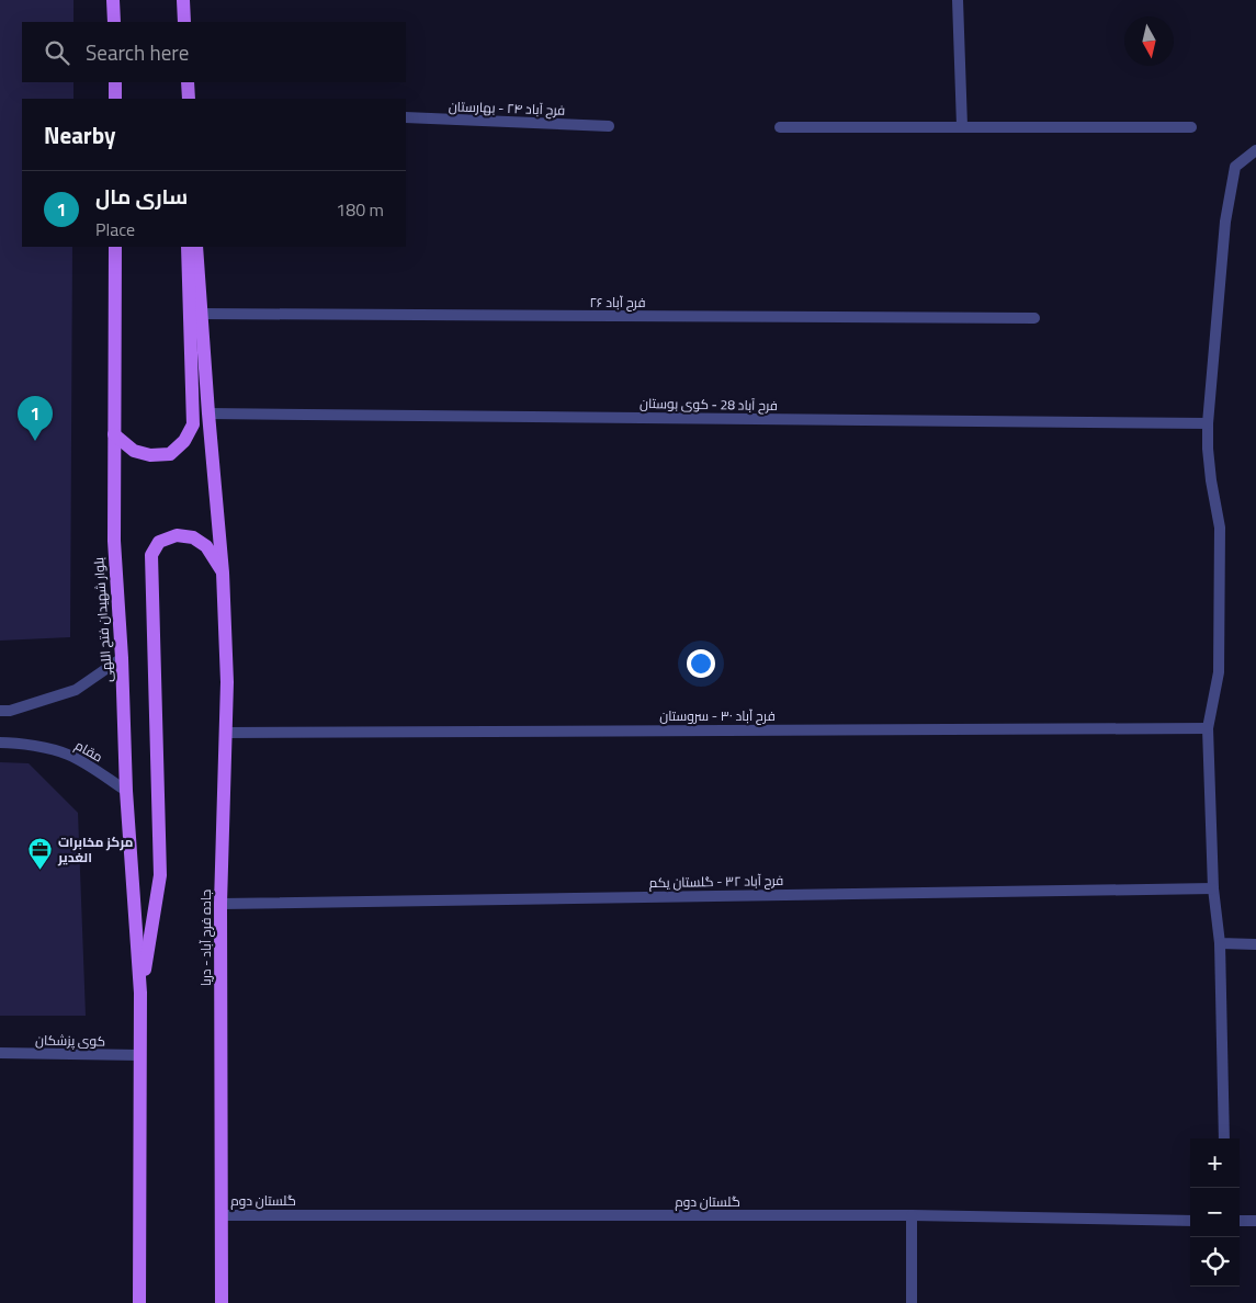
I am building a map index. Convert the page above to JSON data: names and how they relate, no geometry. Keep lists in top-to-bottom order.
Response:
{
  "streets": {
    "main road": ["بلوار شهیدان فتح اللهی", "جاده فرح آباد - دریا"],
    "street": [
      "فرح آباد ۲۴ - بهارستان",
      "فرح آباد ۲۶",
      "فرح آباد 28 - کوی بوستان",
      "فرح آباد ۳۰ - سروستان",
      "مقام",
      "فرح آباد ۳۲ - گلستان یکم",
      "کوی پزشکان",
      "گلستان دوم"
    ]
  },
  "crossings": [
    ["بلوار شهیدان فتح اللهی", "مقام"],
    ["فرح آباد ۳۰ - سروستان", "جاده فرح آباد - دریا"],
    ["فرح آباد ۳۲ - گلستان یکم", "جاده فرح آباد - دریا"],
    ["جاده فرح آباد - دریا", "گلستان دوم"]
  ],
  "places": {
    "office": ["مرکز مخابرات الغدیر"]
  },
  "north": "bottom",
  "page": {
    "search": "Search here",
    "heading": "Nearby",
    "list": [
      {
        "mark": "1",
        "name": "ساری مال",
        "note": "Place",
        "value": "180 m"
      }
    ],
    "pins": "1",
    "map_buttons": ["+", "−"]
  }
}
